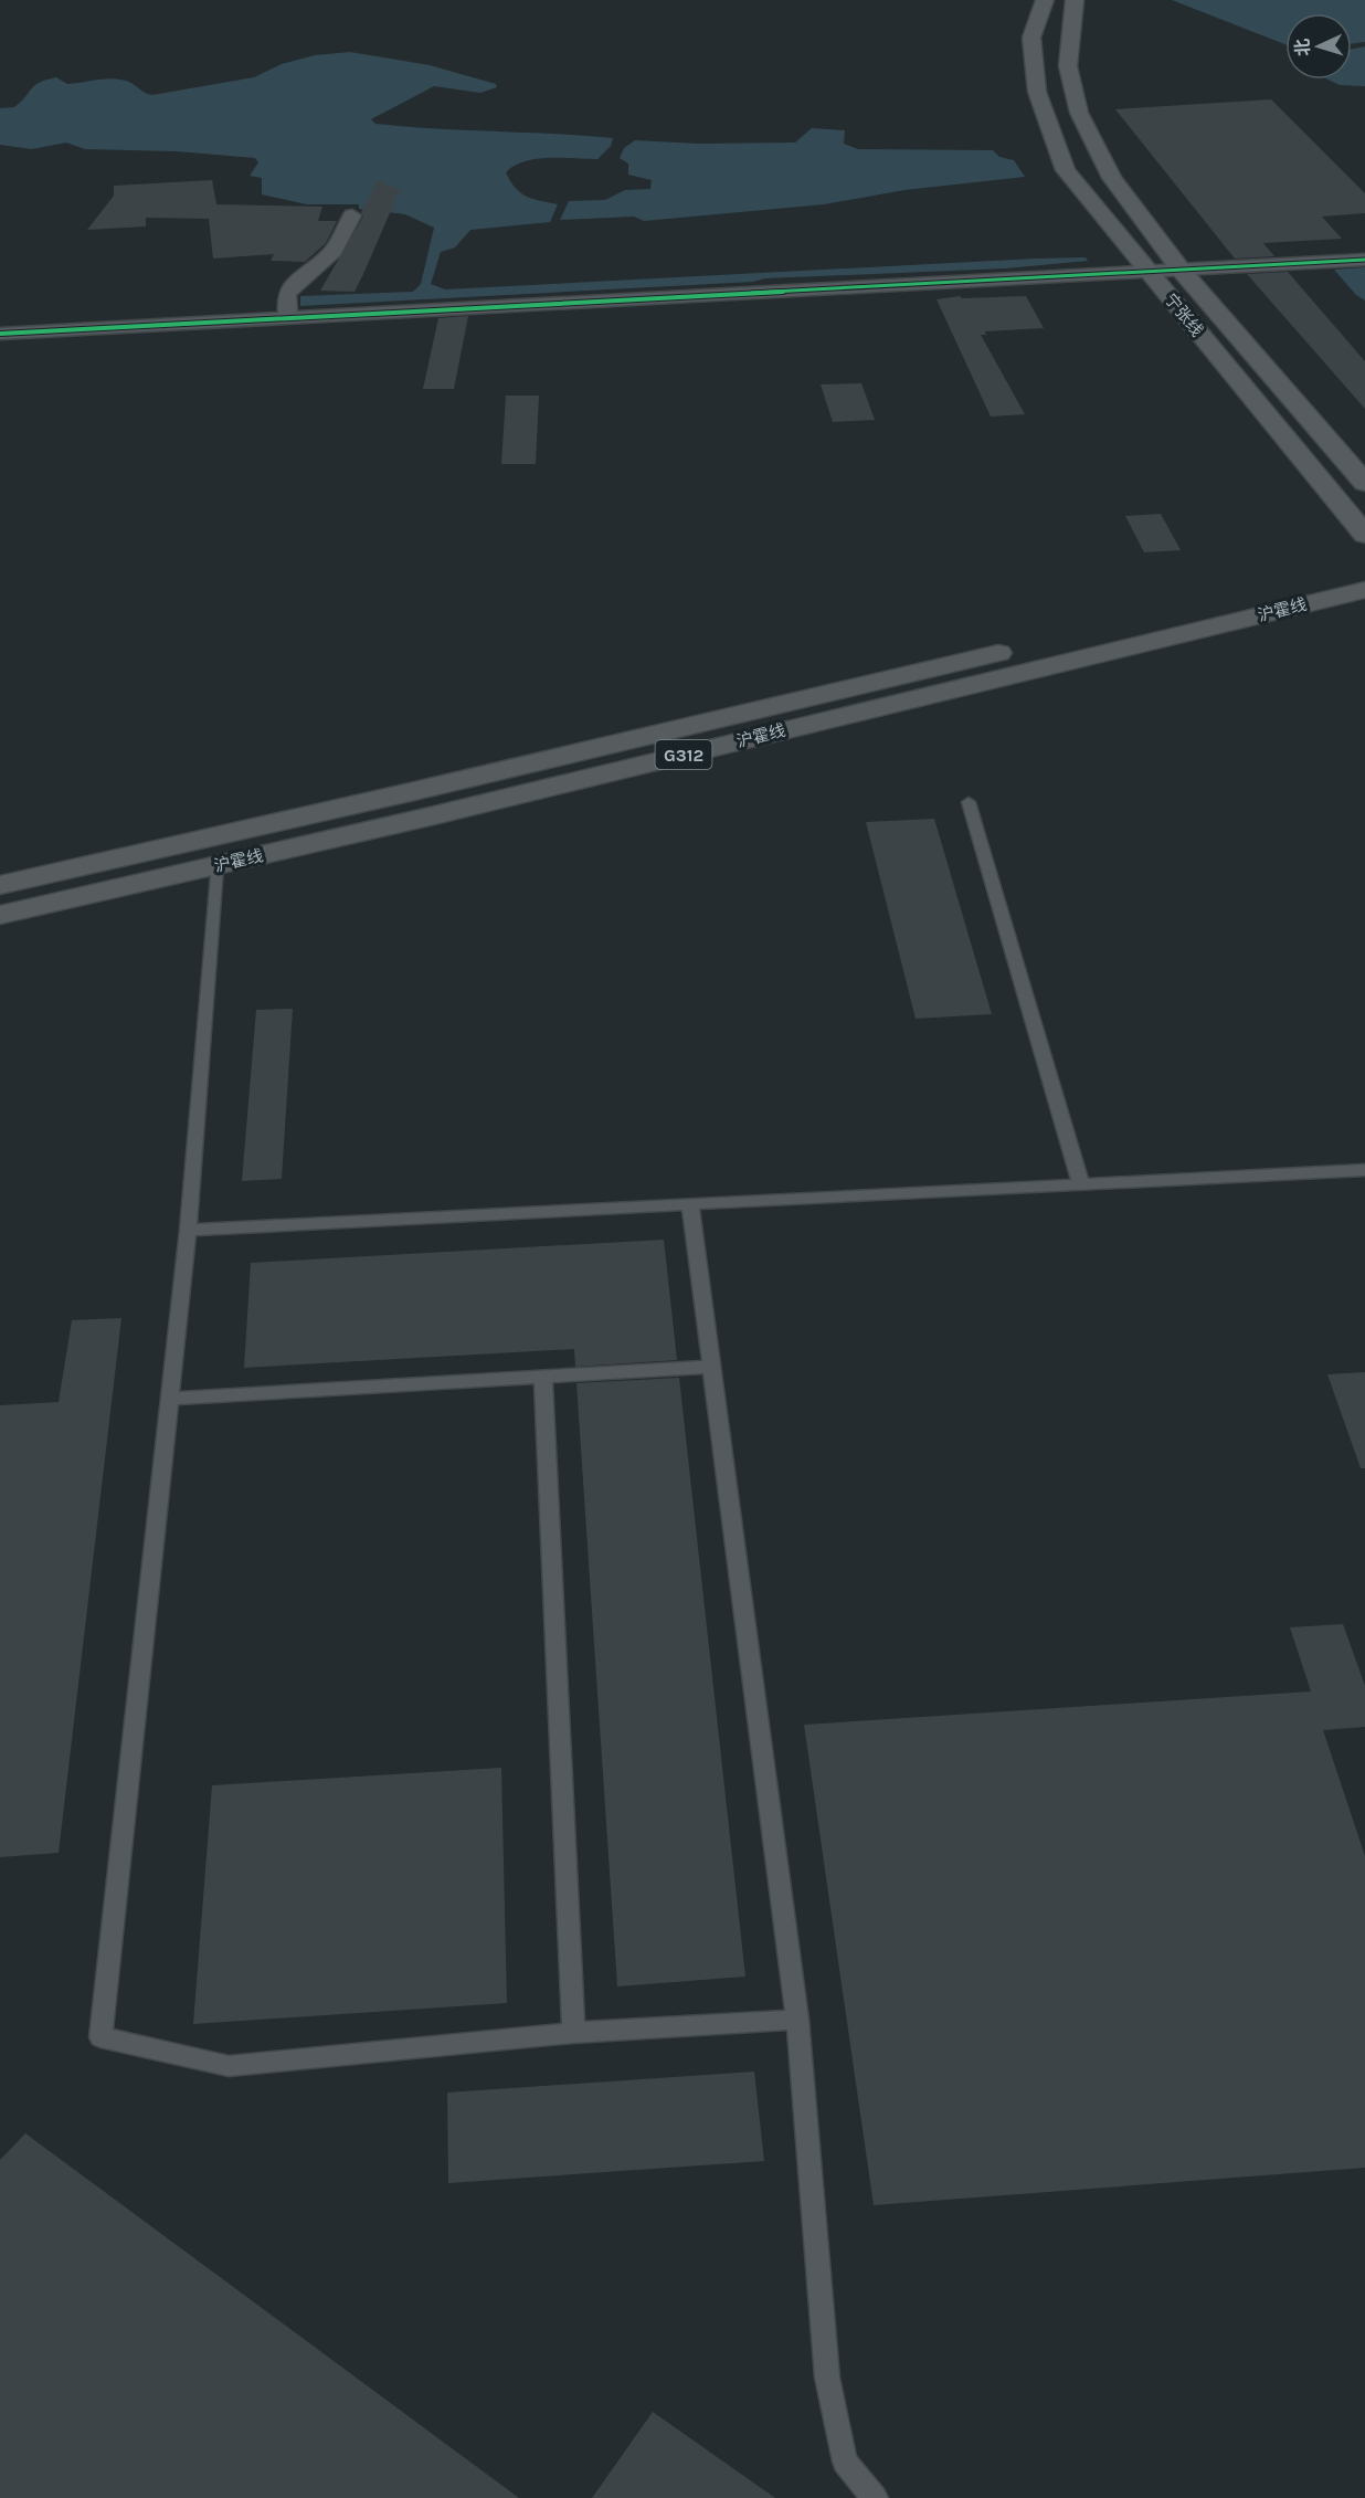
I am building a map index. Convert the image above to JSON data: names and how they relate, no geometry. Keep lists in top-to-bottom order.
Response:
{
  "streets": {
    "highway": ["沪霍线", "G312"],
    "main road": ["宁张线"]
  },
  "north": "left"
}
